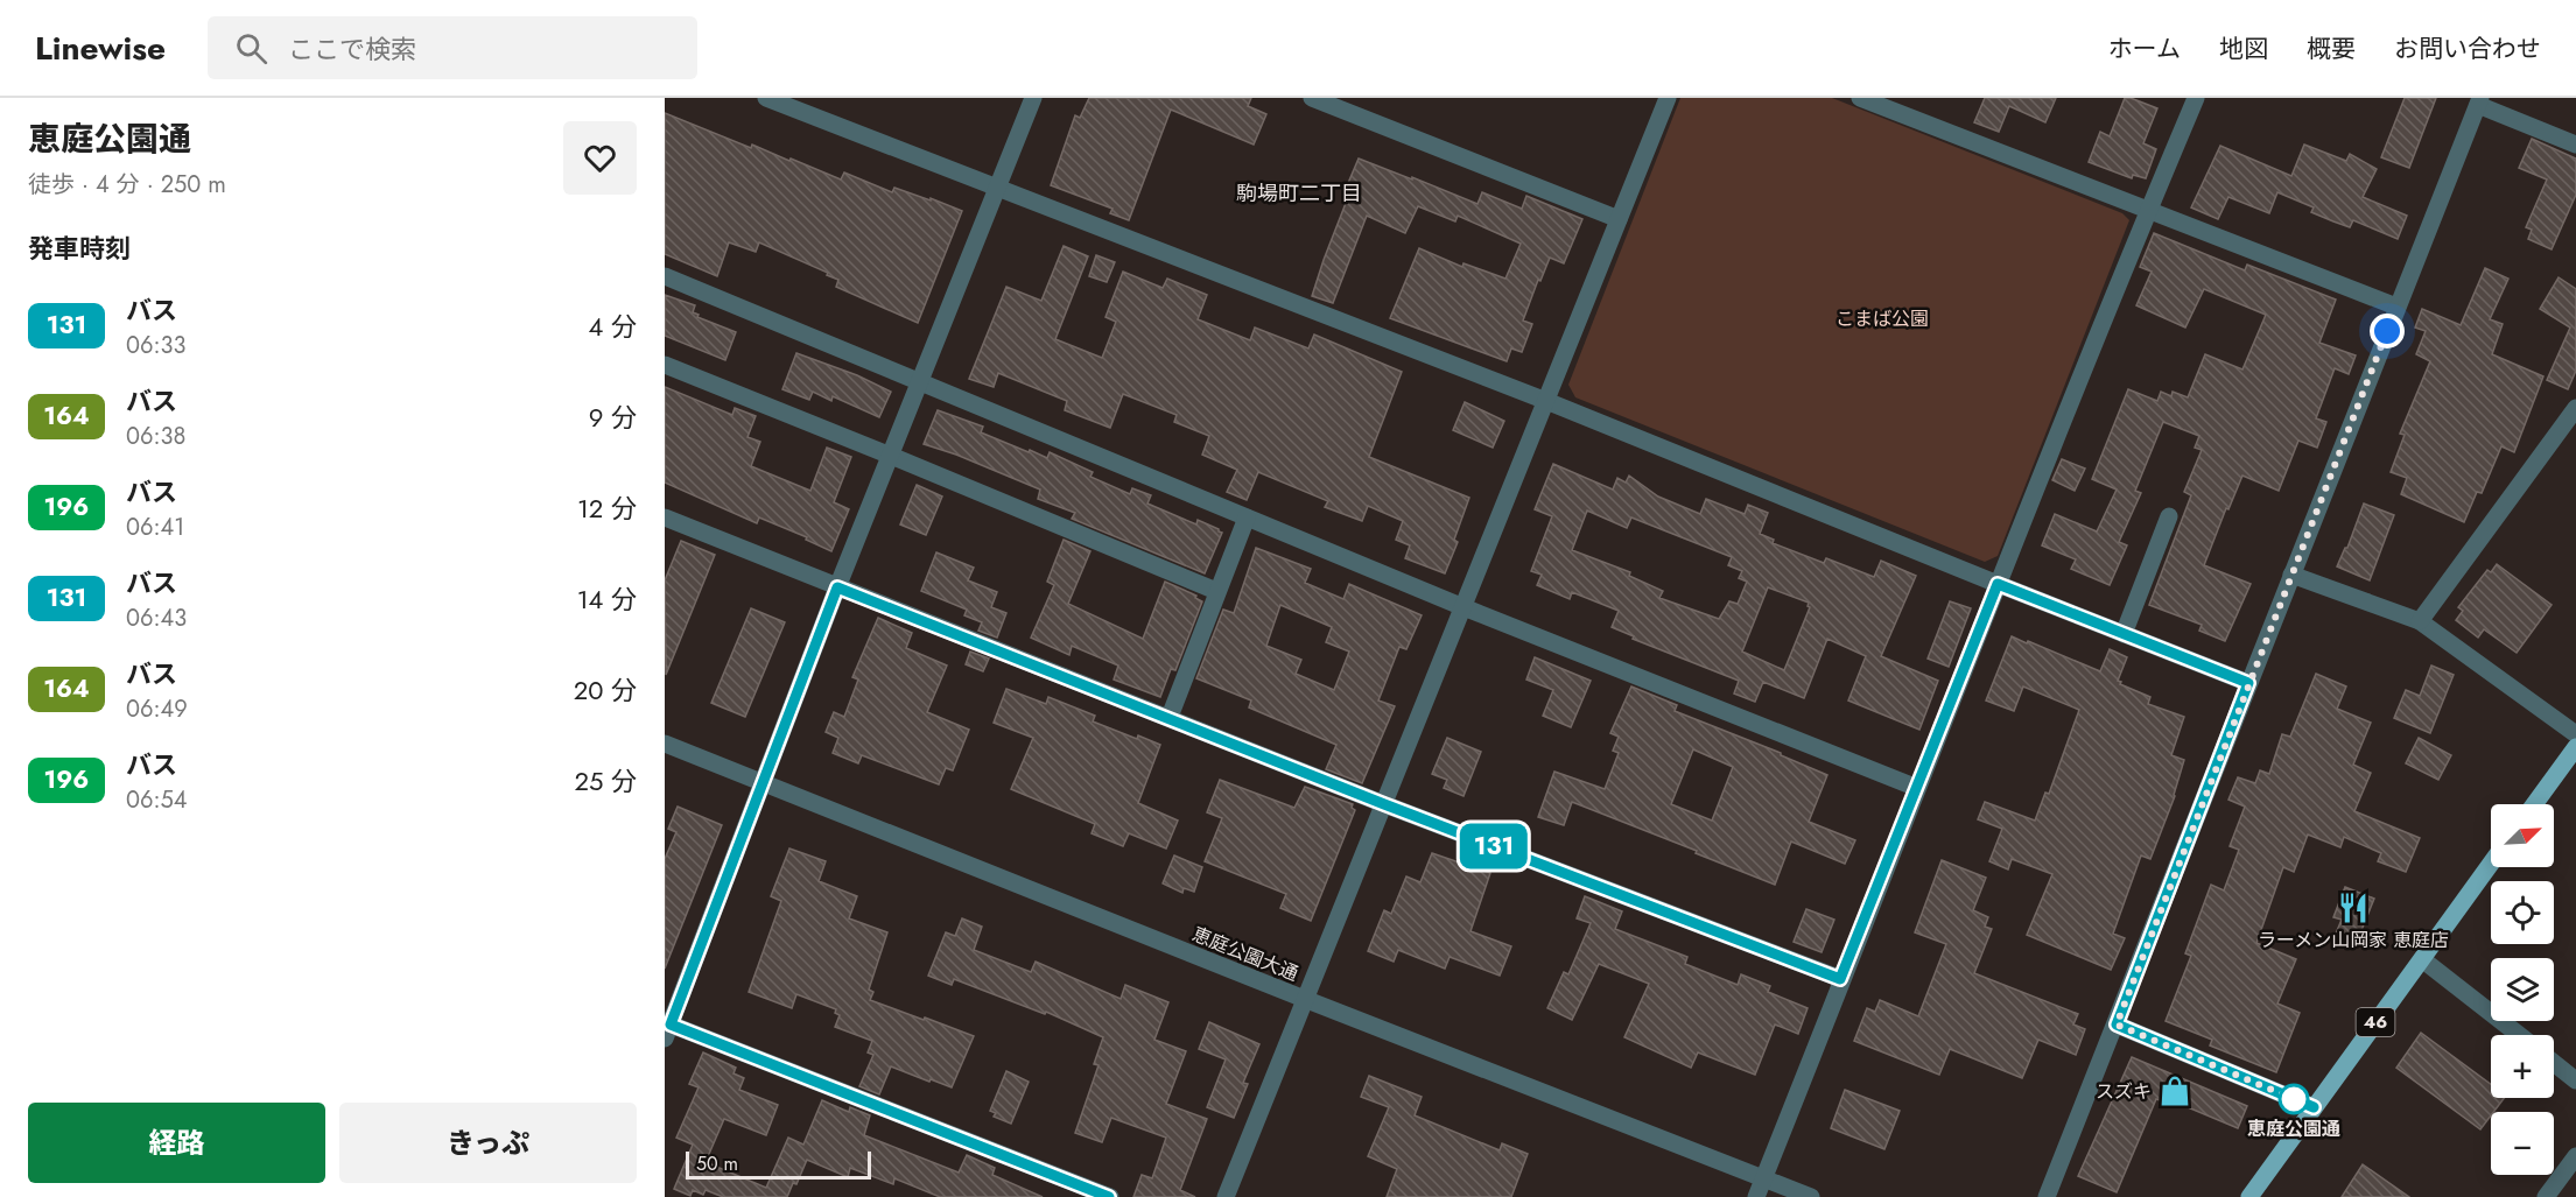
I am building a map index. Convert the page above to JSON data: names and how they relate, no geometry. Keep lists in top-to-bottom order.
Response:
{
  "streets": {
    "main road": ["46"],
    "street": ["恵庭公園大通"]
  },
  "districts": ["駒場町二丁目"],
  "parks": ["こまば公園"],
  "places": {
    "restaurant": ["ラーメン山岡家 恵庭店"],
    "shop": ["スズキ"],
    "other": ["恵庭公園通"]
  },
  "lines": ["bus line 131"],
  "scale_bar": "50 m",
  "north": "top right",
  "page": {
    "header": "Linewise",
    "search": "ここで検索",
    "nav": [
      "ホーム",
      "地図",
      "概要",
      "お問い合わせ"
    ],
    "heading": [
      ["恵庭公園通", "徒歩 · 4 分 · 250 m"],
      "発車時刻"
    ],
    "on_map": "131",
    "list": [
      {
        "mark": "131",
        "name": "バス",
        "note": "06:33",
        "value": "4 分"
      },
      {
        "mark": "164",
        "name": "バス",
        "note": "06:38",
        "value": "9 分"
      },
      {
        "mark": "196",
        "name": "バス",
        "note": "06:41",
        "value": "12 分"
      },
      {
        "mark": "131",
        "name": "バス",
        "note": "06:43",
        "value": "14 分"
      },
      {
        "mark": "164",
        "name": "バス",
        "note": "06:49",
        "value": "20 分"
      },
      {
        "mark": "196",
        "name": "バス",
        "note": "06:54",
        "value": "25 分"
      }
    ],
    "map_buttons": ["+", "−"],
    "buttons": ["経路", "きっぷ"],
    "scale": "50 m"
  }
}
